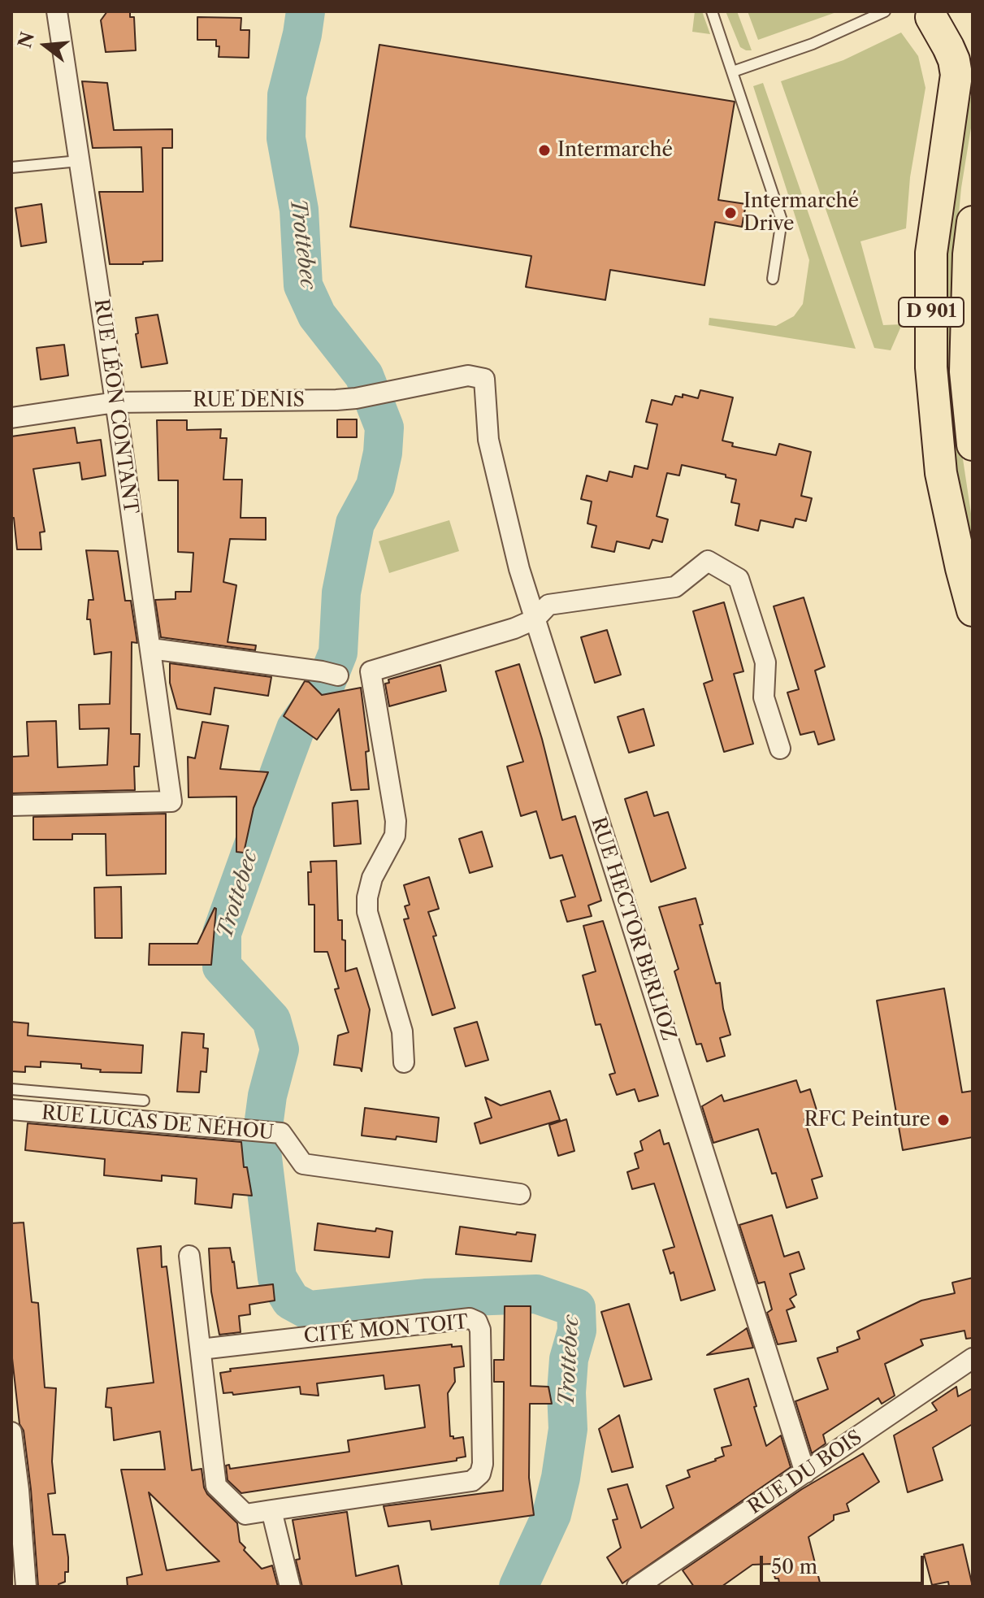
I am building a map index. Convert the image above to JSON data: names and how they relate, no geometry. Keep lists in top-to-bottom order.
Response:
{
  "streets": {
    "main road": ["D 901"],
    "street": [
      "RUE DENIS",
      "RUE LÉON CONTANT",
      "RUE HECTOR BERLIOZ",
      "RUE LUCAS DE NÉHOU",
      "CITÉ MON TOIT",
      "RUE DU BOIS"
    ]
  },
  "crossings": [
    ["RUE DENIS", "RUE LÉON CONTANT"],
    ["RUE DENIS", "RUE HECTOR BERLIOZ"],
    ["RUE HECTOR BERLIOZ", "RUE DU BOIS"]
  ],
  "water": ["Trottebec"],
  "places": ["Intermarché", "Intermarché Drive", "RFC Peinture"],
  "scale_bar": "50 m",
  "north": "left"
}
